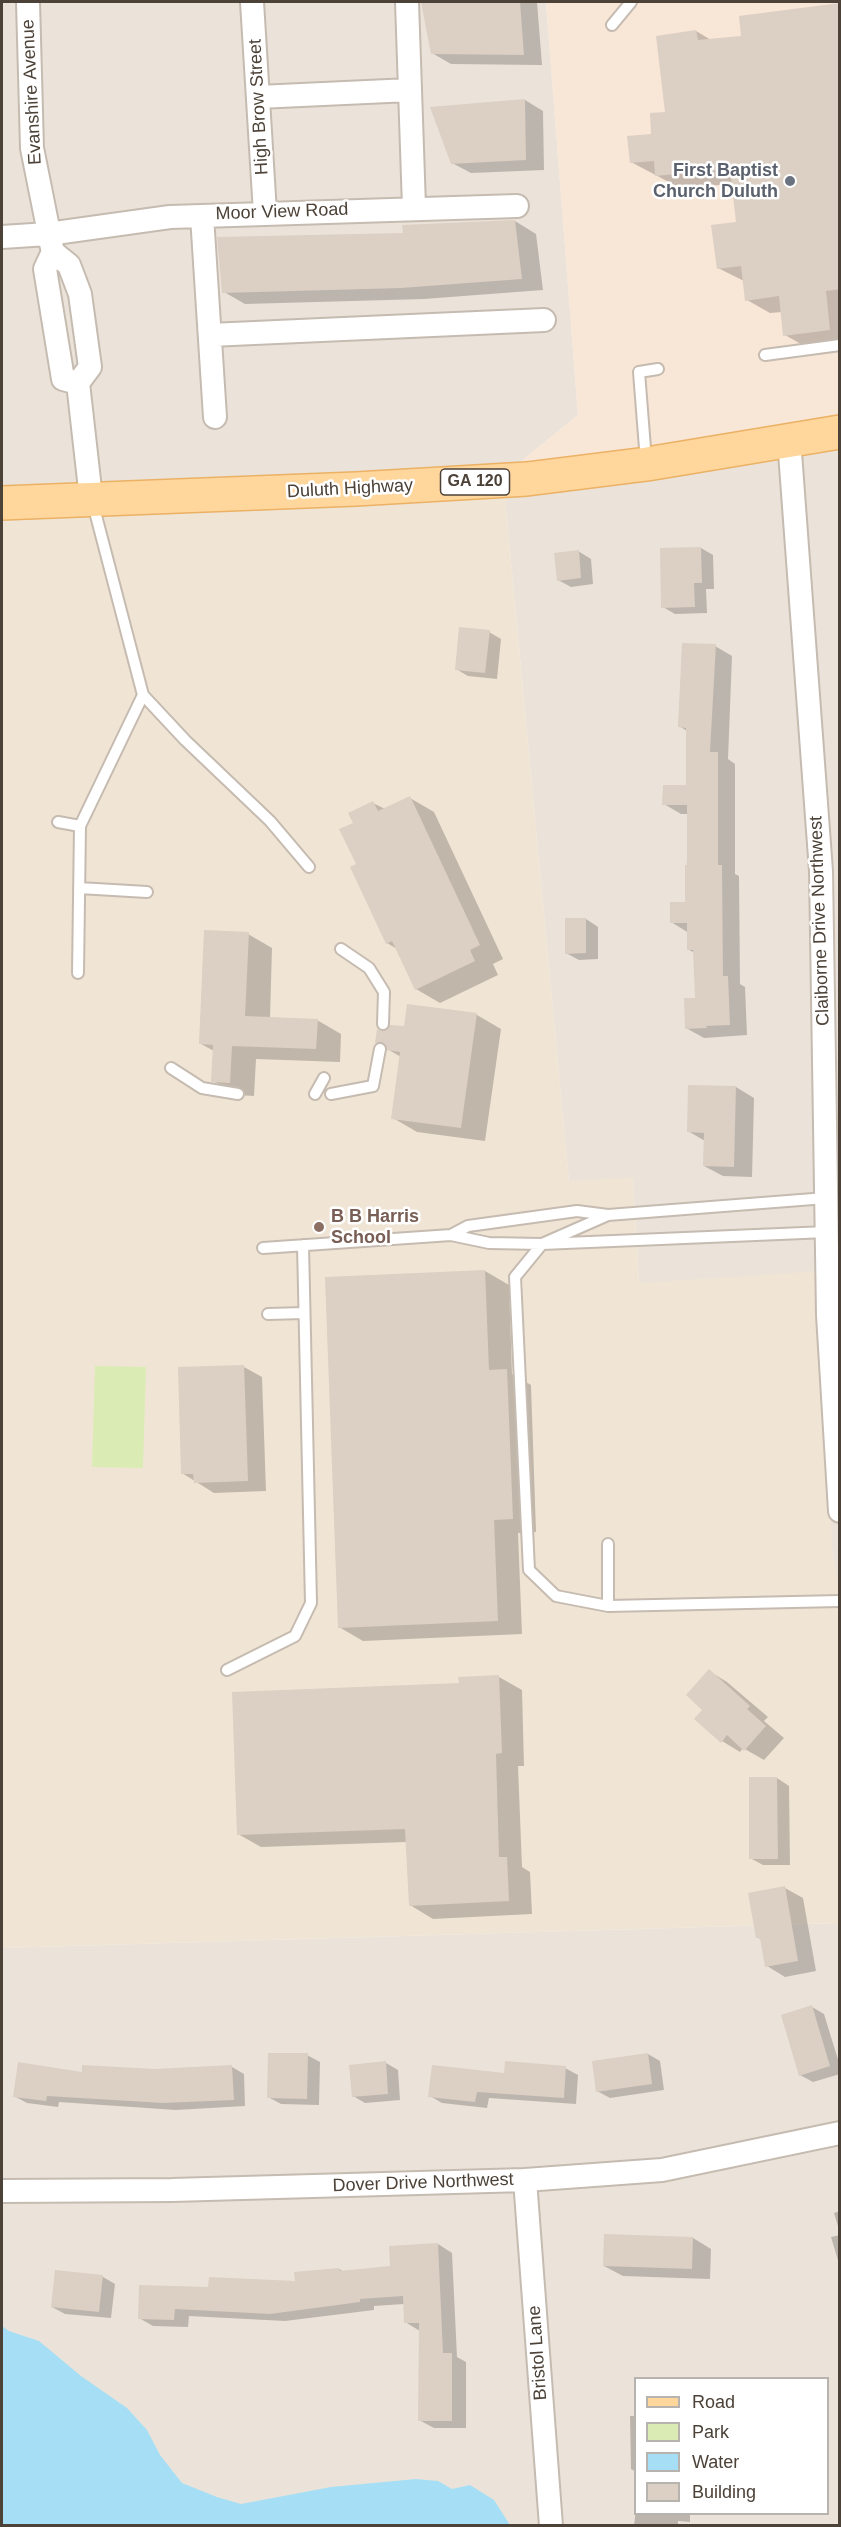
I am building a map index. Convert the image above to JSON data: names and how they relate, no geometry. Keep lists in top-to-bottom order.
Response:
{
  "streets": {
    "main road": ["GA 120", "Duluth Highway"],
    "street": [
      "Evanshire Avenue",
      "High Brow Street",
      "Moor View Road",
      "Claiborne Drive Northwest",
      "Dover Drive Northwest",
      "Bristol Lane"
    ]
  },
  "crossings": [
    ["Evanshire Avenue", "Moor View Road"],
    ["High Brow Street", "Moor View Road"],
    ["Duluth Highway", "Claiborne Drive Northwest"],
    ["Dover Drive Northwest", "Bristol Lane"]
  ],
  "places": ["First Baptist Church Duluth", "B B Harris School"],
  "legend": [
    "Road",
    "Park",
    "Water",
    "Building"
  ]
}
